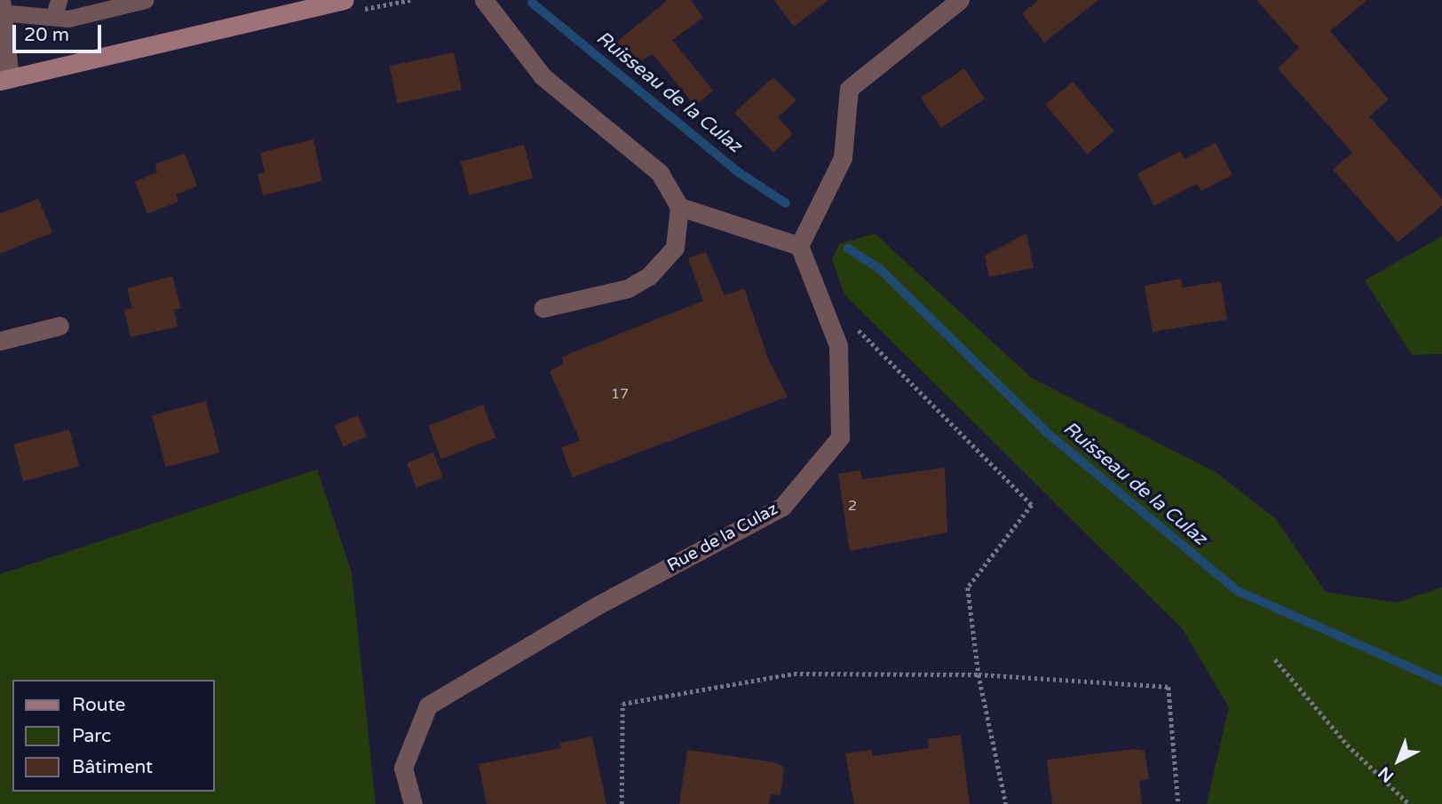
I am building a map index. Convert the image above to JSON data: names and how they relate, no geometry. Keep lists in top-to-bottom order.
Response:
{
  "streets": {
    "street": ["Rue de la Culaz"]
  },
  "water": ["Ruisseau de la Culaz"],
  "house_numbers": ["17", "2"],
  "legend": ["Route", "Parc", "Bâtiment"],
  "scale_bar": "20 m",
  "north": "bottom left"
}
